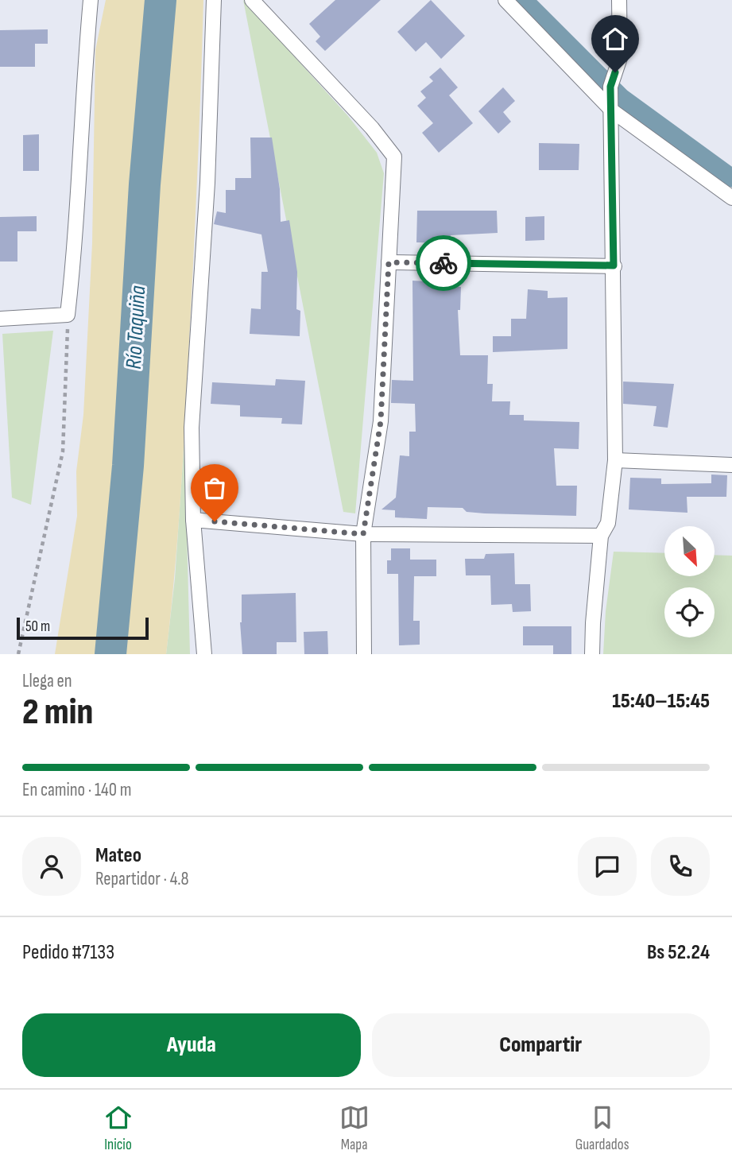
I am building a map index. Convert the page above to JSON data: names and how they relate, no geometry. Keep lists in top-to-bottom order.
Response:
{
  "water": ["Río Taquiña"],
  "scale_bar": "50 m",
  "north": "bottom right",
  "page": {
    "scale": "50 m",
    "heading": ["2 min", "Llega en", "15:40–15:45"],
    "panel": [
      "Mateo",
      "Repartidor · 4.8",
      "Pedido #7133",
      "Bs 52.24"
    ],
    "bar": "En camino · 140 m",
    "buttons": ["Ayuda", "Compartir"],
    "tabs": ["Inicio", "Mapa", "Guardados"]
  }
}
